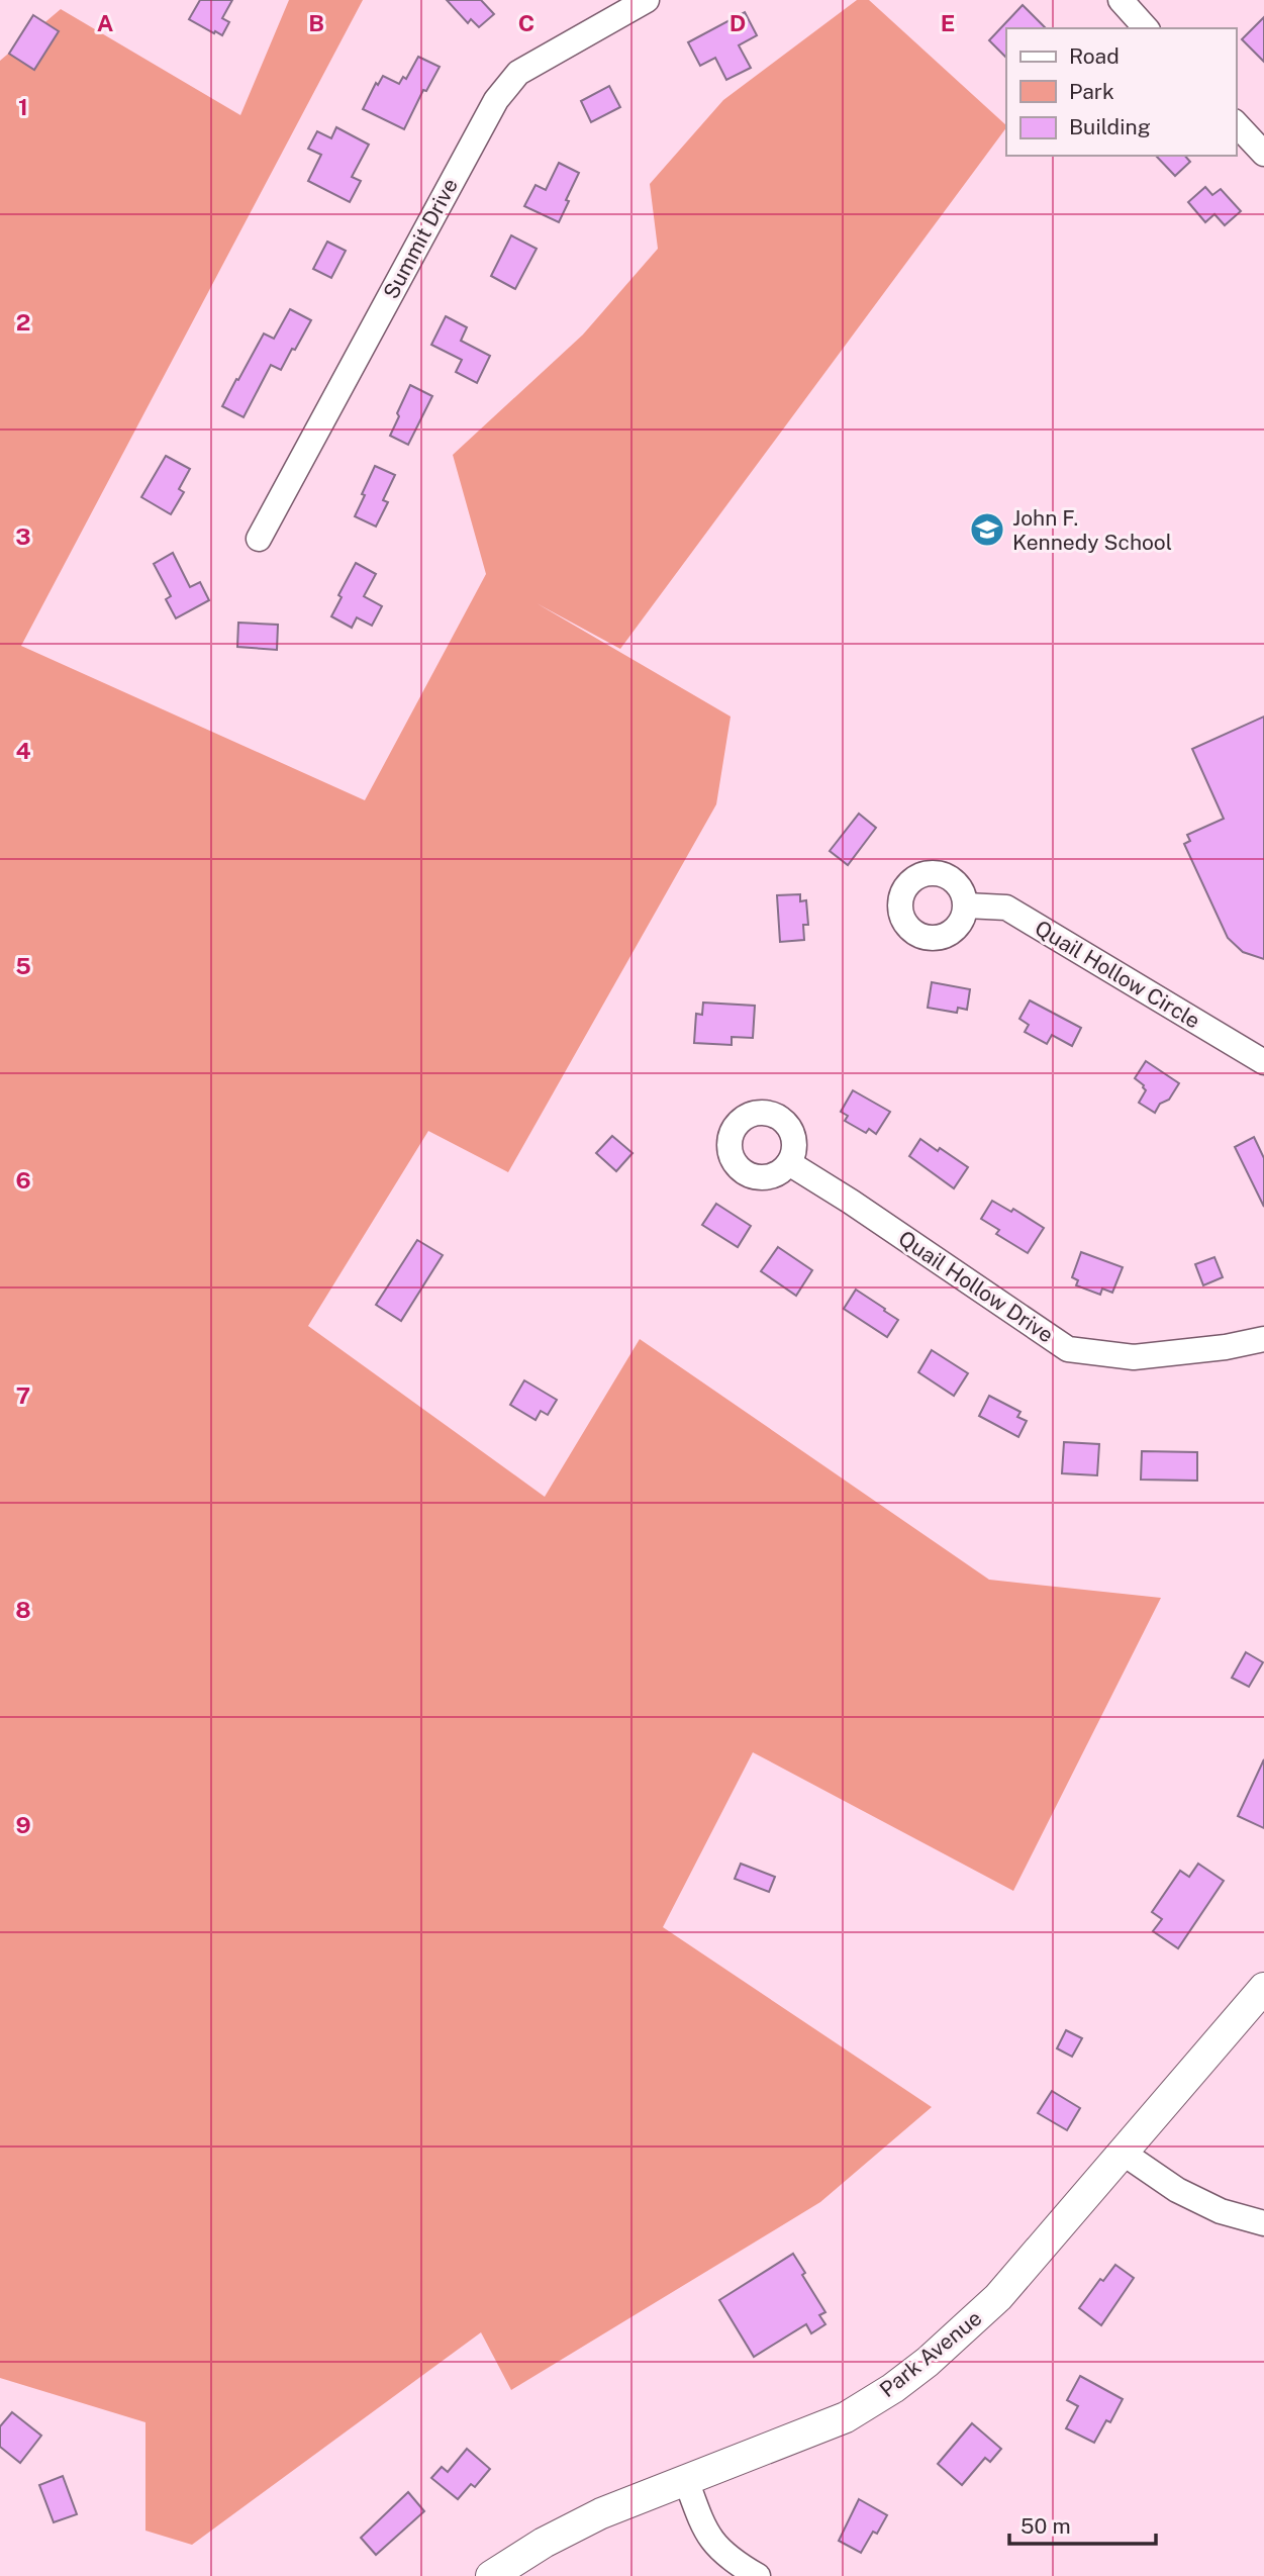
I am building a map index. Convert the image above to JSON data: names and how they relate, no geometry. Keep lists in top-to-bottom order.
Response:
{
  "streets": {
    "main road": ["Park Avenue"],
    "street": ["Summit Drive", "Quail Hollow Circle", "Quail Hollow Drive"]
  },
  "places": {
    "school or university": ["John F. Kennedy School"]
  },
  "legend": ["Road", "Park", "Building"],
  "scale_bar": "50 m",
  "grid": {
    "columns": [
      "A",
      "B",
      "C",
      "D",
      "E"
    ],
    "rows": [
      "1",
      "2",
      "3",
      "4",
      "5",
      "6",
      "7",
      "8",
      "9"
    ]
  }
}
